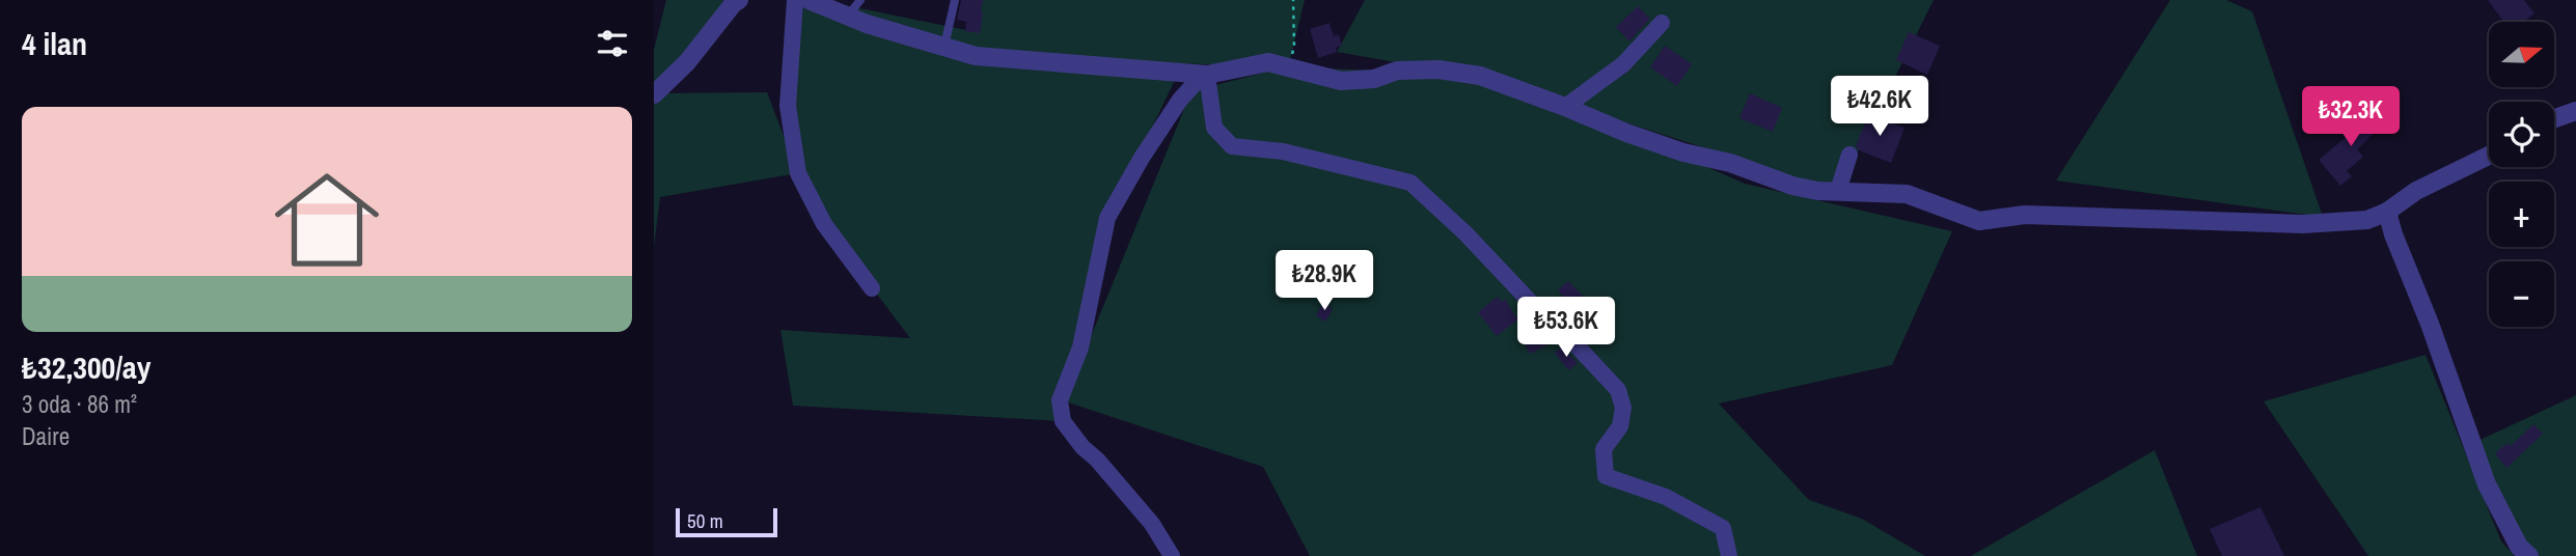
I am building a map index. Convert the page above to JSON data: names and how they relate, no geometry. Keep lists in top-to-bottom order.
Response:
{
  "scale_bar": "50 m",
  "north": "right",
  "page": {
    "heading": "4 ilan",
    "map_buttons": ["+", "−"],
    "price": [
      "₺42.6K",
      "₺32.3K",
      "₺28.9K",
      "₺53.6K"
    ],
    "list": [
      {
        "name": "₺32,300/ay",
        "note": "3 oda · 86 m² · Daire"
      }
    ],
    "scale": "50 m"
  }
}
